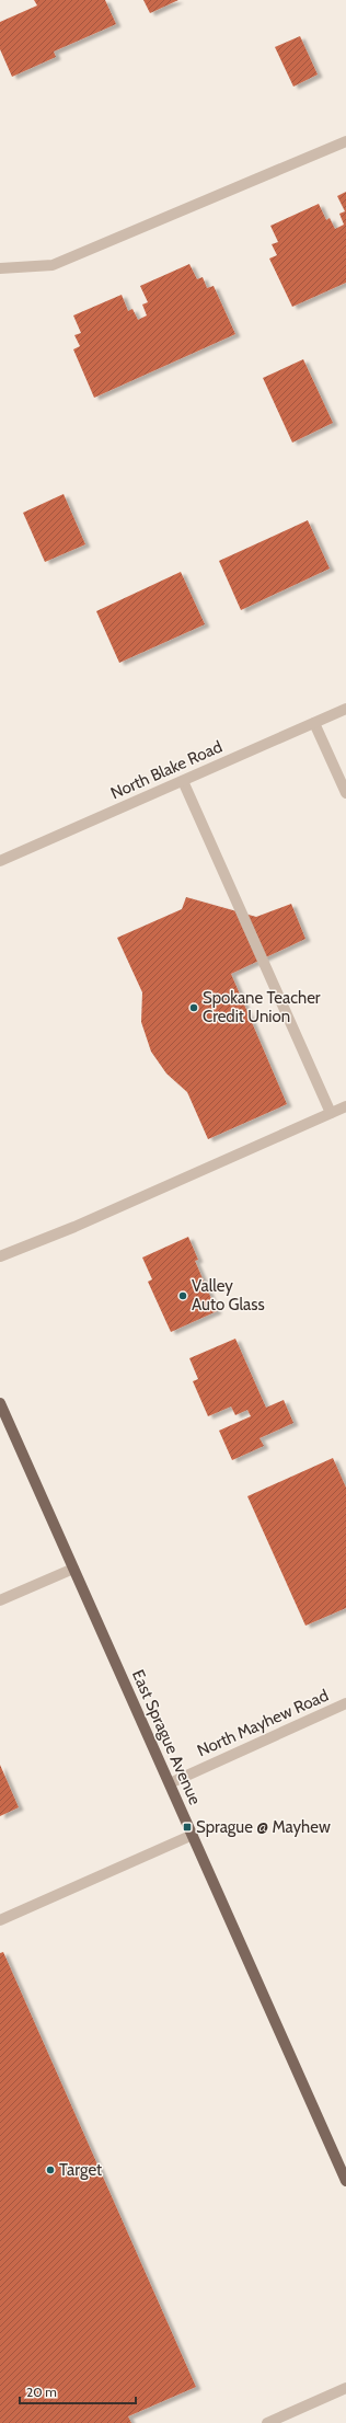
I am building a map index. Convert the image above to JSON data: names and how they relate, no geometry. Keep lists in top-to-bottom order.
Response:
{
  "streets": {
    "main road": ["East Sprague Avenue"],
    "street": ["North Blake Road", "North Mayhew Road"]
  },
  "crossings": [
    ["North Mayhew Road", "East Sprague Avenue"]
  ],
  "places": {
    "other": ["Spokane Teacher Credit Union", "Valley Auto Glass", "Target"],
    "transit": ["Sprague @ Mayhew"]
  },
  "scale_bar": "20 m"
}
